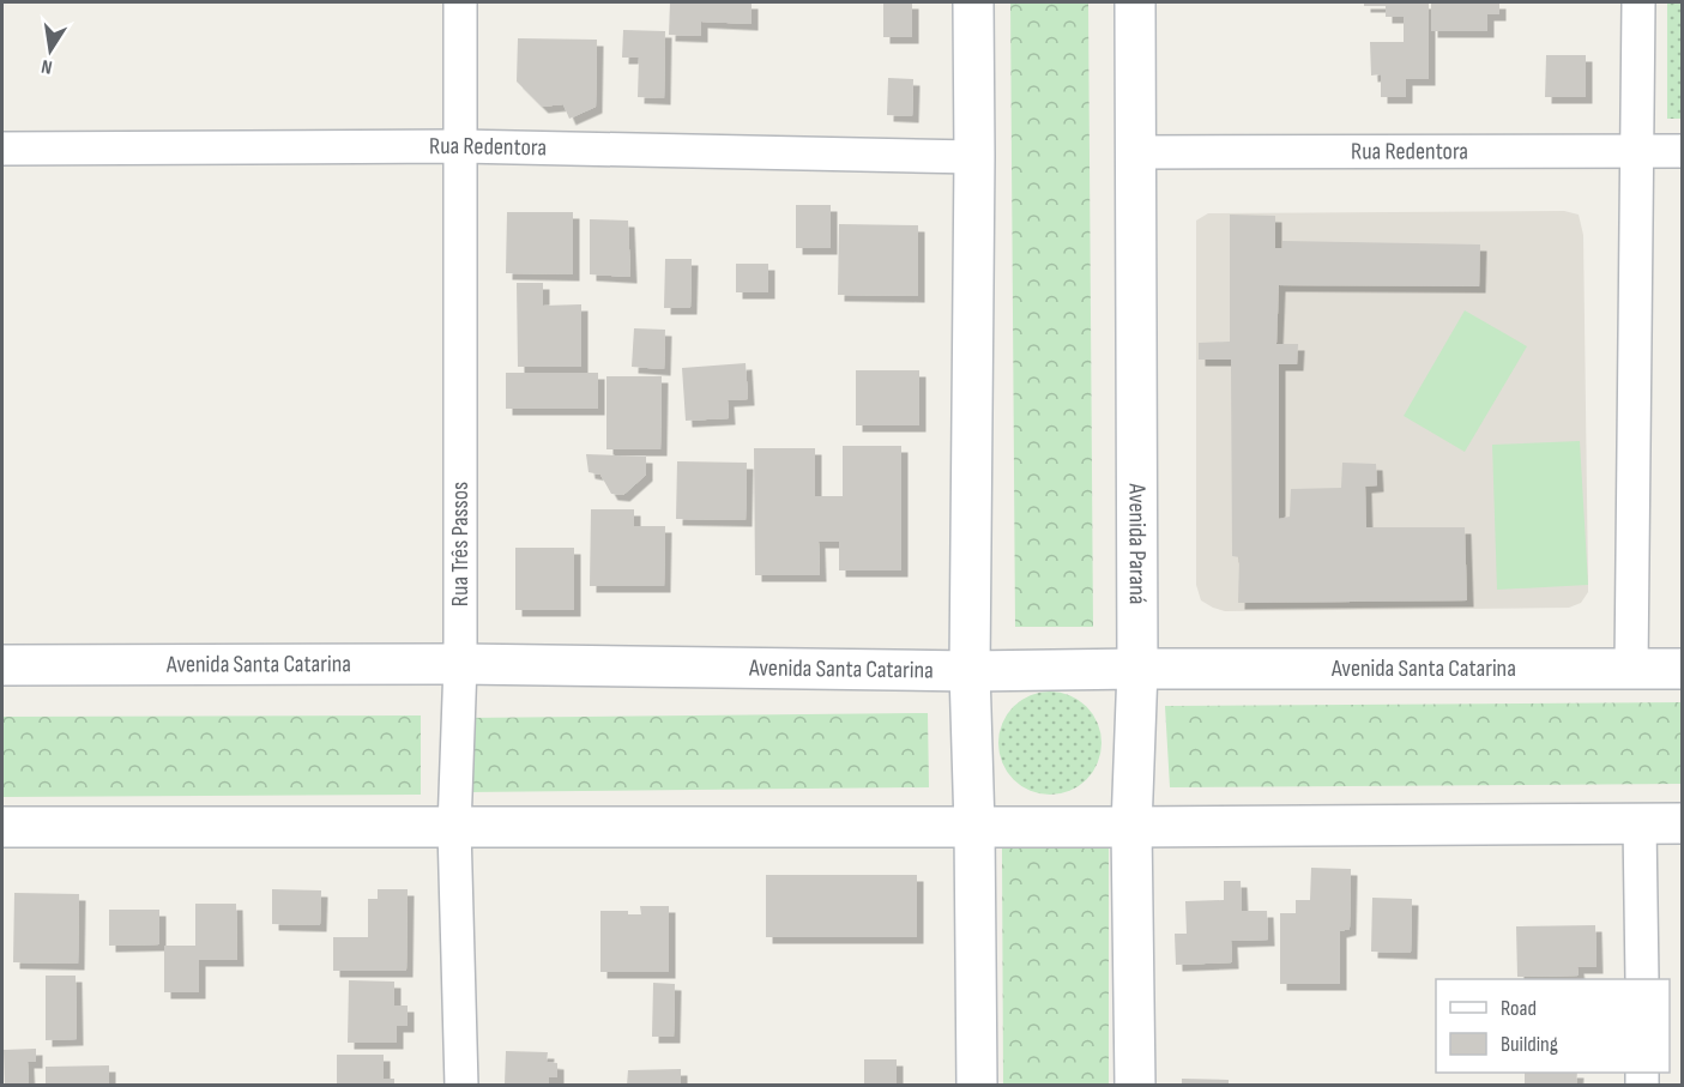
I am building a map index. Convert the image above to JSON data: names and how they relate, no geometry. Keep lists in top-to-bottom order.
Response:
{
  "streets": {
    "street": [
      "Rua Redentora",
      "Rua Três Passos",
      "Avenida Paraná",
      "Avenida Santa Catarina"
    ]
  },
  "crossings": [
    ["Rua Redentora", "Rua Três Passos"],
    ["Rua Redentora", "Avenida Paraná"],
    ["Rua Três Passos", "Avenida Santa Catarina"],
    ["Avenida Paraná", "Avenida Santa Catarina"]
  ],
  "legend": ["Road", "Building"],
  "north": "bottom"
}
